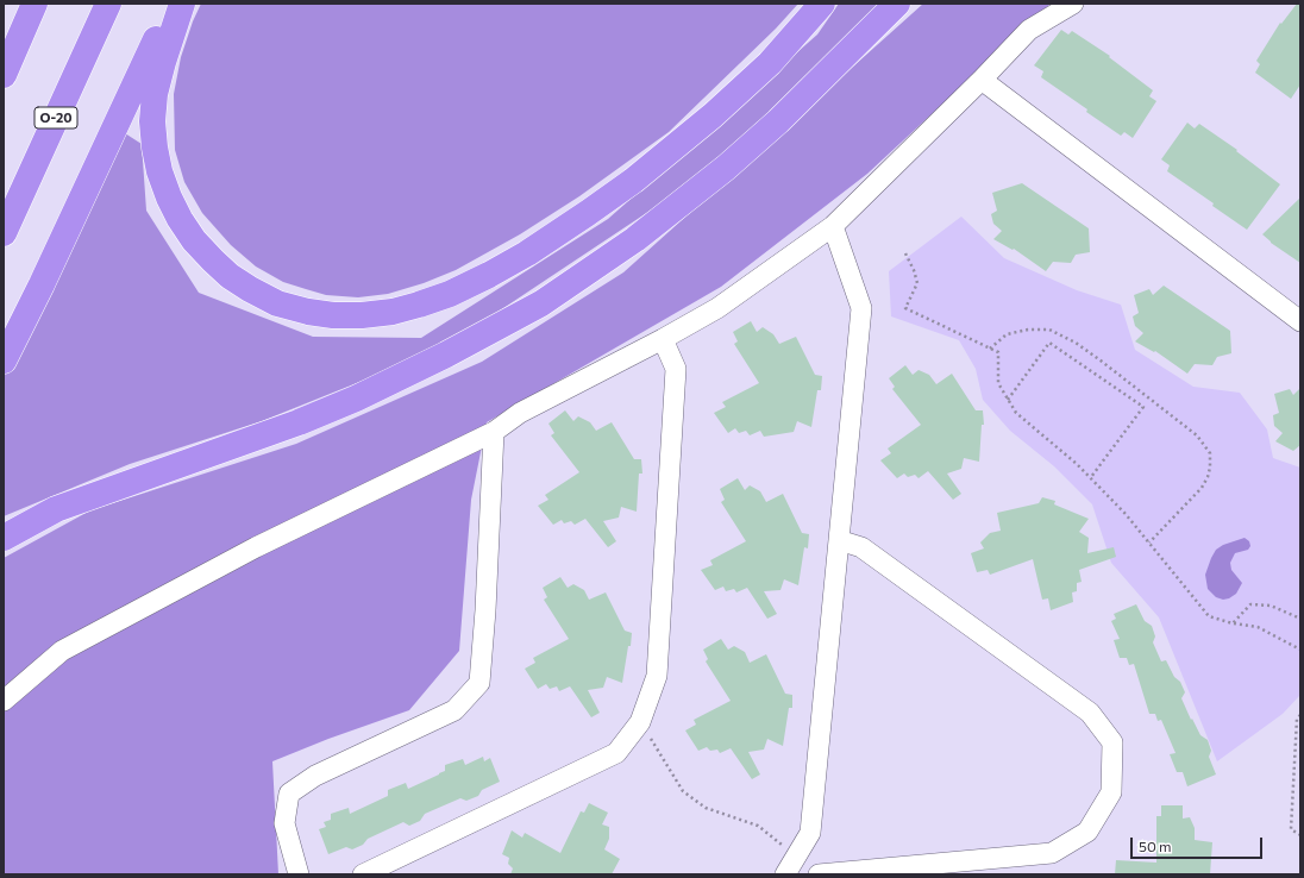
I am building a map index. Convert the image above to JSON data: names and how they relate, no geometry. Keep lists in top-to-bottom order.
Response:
{
  "streets": {
    "highway": ["O-20"]
  },
  "scale_bar": "50 m"
}
